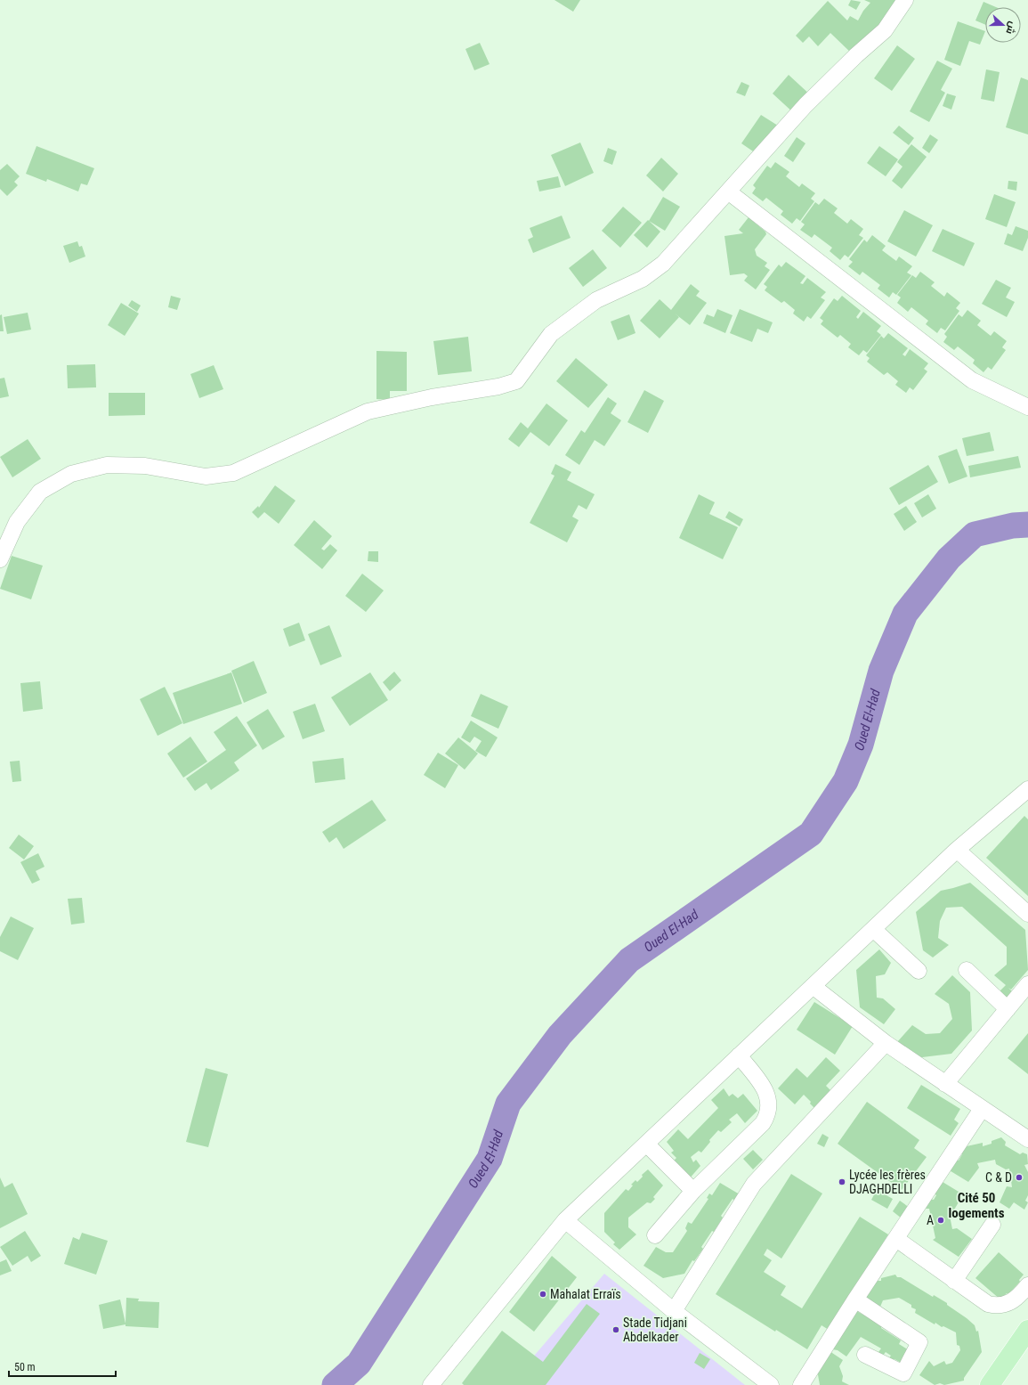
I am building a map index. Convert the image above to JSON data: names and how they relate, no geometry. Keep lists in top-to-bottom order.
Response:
{
  "districts": ["Cité 50 logements"],
  "water": ["Oued El-Had"],
  "places": [
    "C & D",
    "Lycée les frères DJAGHDELLI",
    "A",
    "Mahalat Erraïs",
    "Stade Tidjani Abdelkader"
  ],
  "scale_bar": "50 m",
  "north": "right"
}
